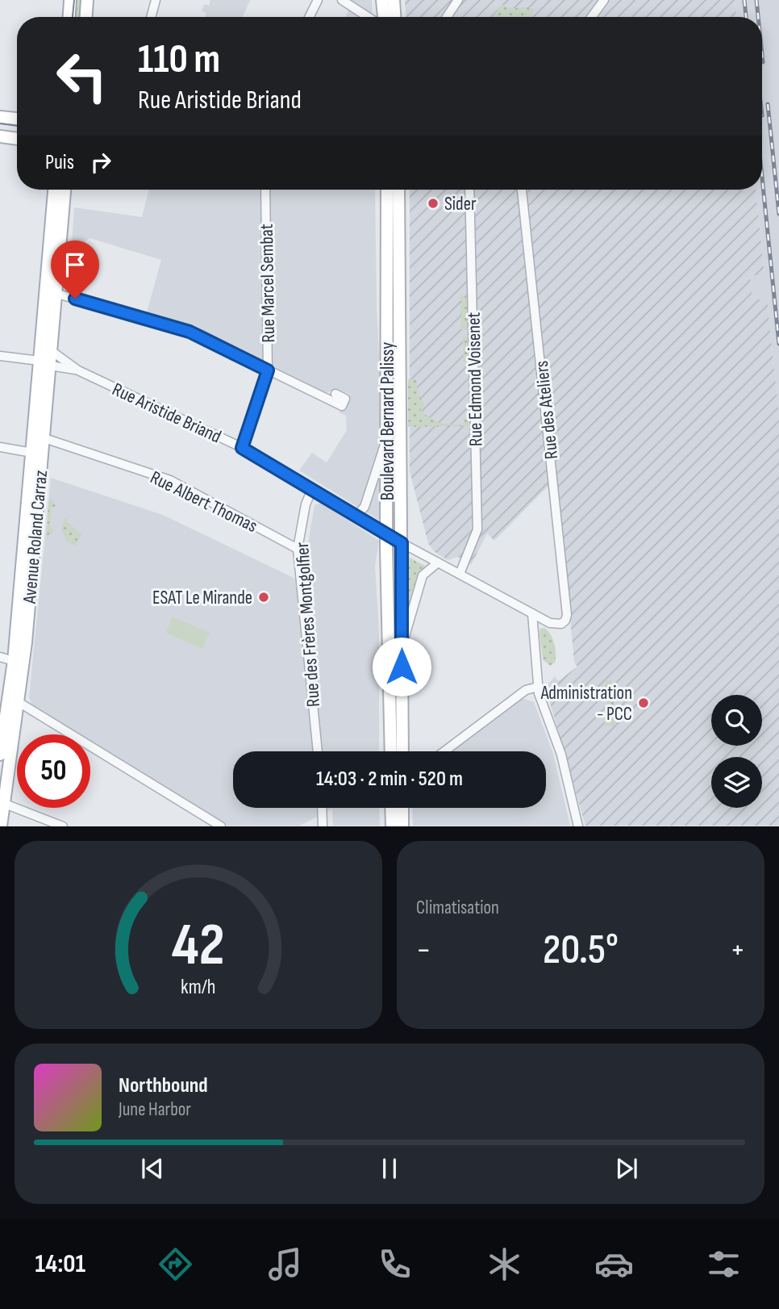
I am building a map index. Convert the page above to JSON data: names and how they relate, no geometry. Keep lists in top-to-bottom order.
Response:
{
  "streets": {
    "main road": ["Boulevard Bernard Palissy", "Avenue Roland Carraz"],
    "street": [
      "Rue Marcel Sembat",
      "Rue Edmond Voisenet",
      "Rue des Ateliers",
      "Rue Aristide Briand",
      "Rue Albert Thomas",
      "Rue des Frères Montgolfier"
    ]
  },
  "crossings": [
    ["Rue Marcel Sembat", "Rue Aristide Briand"],
    ["Rue Edmond Voisenet", "Rue Aristide Briand"],
    ["Rue des Ateliers", "Rue Aristide Briand"],
    ["Rue Aristide Briand", "Boulevard Bernard Palissy"],
    ["Rue Aristide Briand", "Avenue Roland Carraz"],
    ["Rue Aristide Briand", "Rue des Frères Montgolfier"],
    ["Rue Albert Thomas", "Avenue Roland Carraz"],
    ["Rue Albert Thomas", "Rue des Frères Montgolfier"]
  ],
  "places": ["Sider", "ESAT Le Mirande", "Administration - PCC"],
  "page": {
    "turn": ["110 m", "Rue Aristide Briand"],
    "then": "Puis",
    "limit": "50",
    "trip": "14:03 · 2 min · 520 m",
    "tile": "Climatisation",
    "heat": ["−", "20.5°", "+"],
    "song": ["Northbound", "June Harbor"],
    "tabs": "14:01",
    "gauge": ["42", "km/h"]
  }
}
